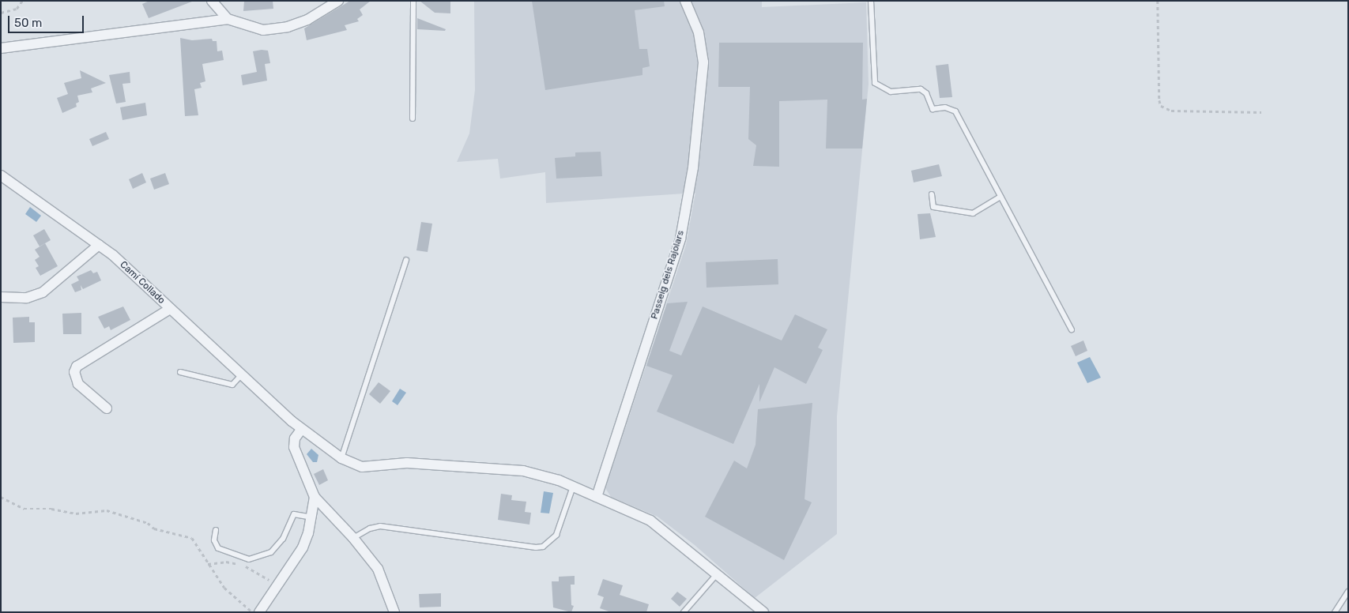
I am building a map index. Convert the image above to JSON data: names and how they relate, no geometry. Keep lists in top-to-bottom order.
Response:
{
  "streets": {
    "street": ["Passeig dels Rajolars", "Camí Collado"]
  },
  "crossings": [
    ["Passeig dels Rajolars", "Camí Collado"]
  ],
  "scale_bar": "50 m"
}
